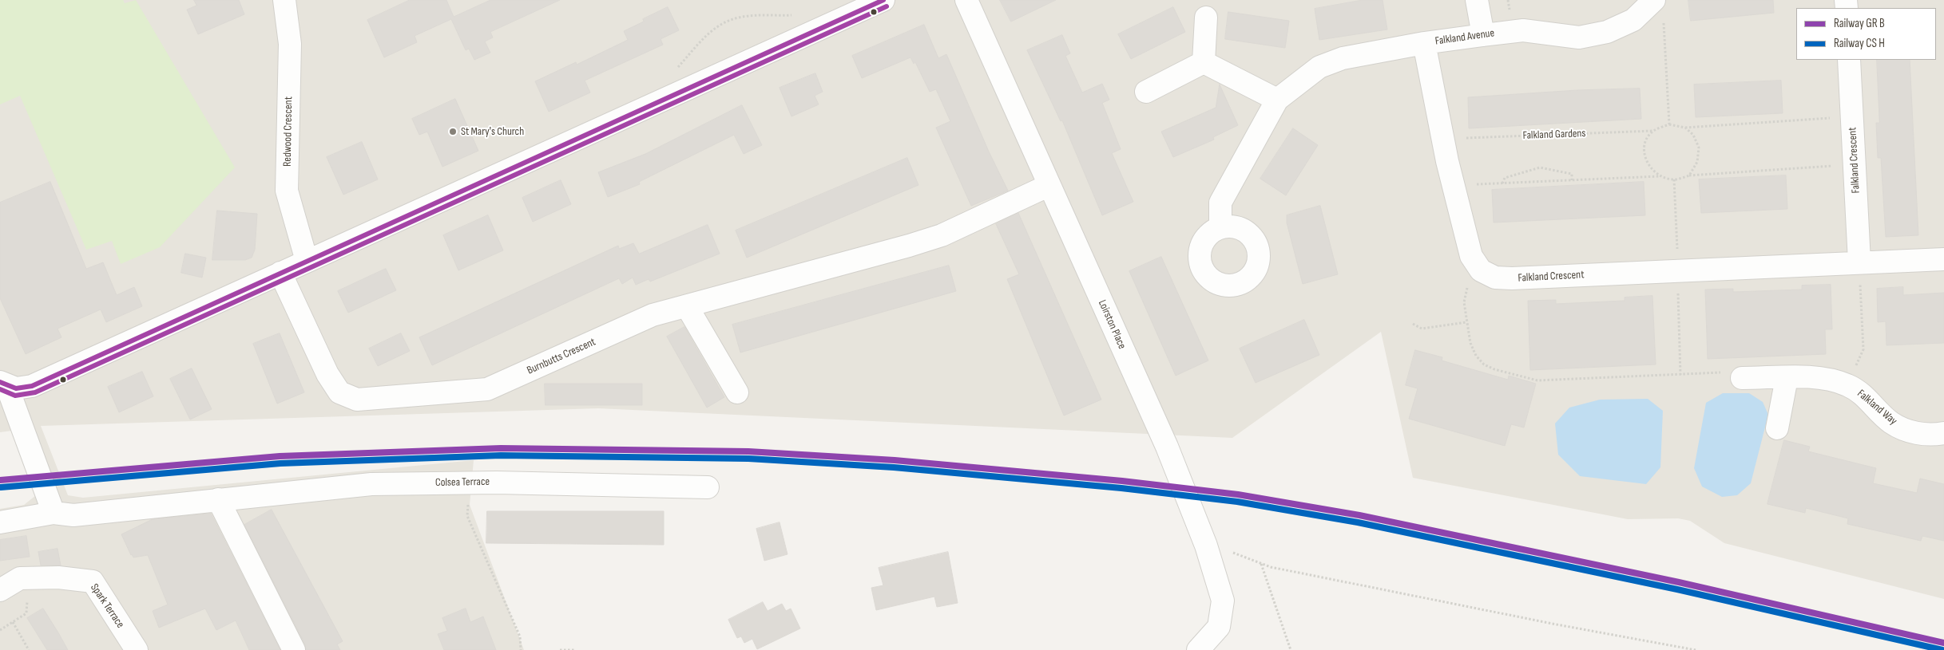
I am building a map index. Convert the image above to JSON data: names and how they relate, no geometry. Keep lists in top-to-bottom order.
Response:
{
  "streets": {
    "street": [
      "Falkland Avenue",
      "Redwood Crescent",
      "Falkland Crescent",
      "Loirston Place",
      "Burnbutts Crescent",
      "Falkland Way",
      "Colsea Terrace",
      "Spark Terrace"
    ],
    "path": ["Falkland Gardens"]
  },
  "crossings": [
    ["Loirston Place", "Burnbutts Crescent"]
  ],
  "places": ["St Mary's Church"],
  "legend": ["Railway GR B", "Railway CS H"]
}
